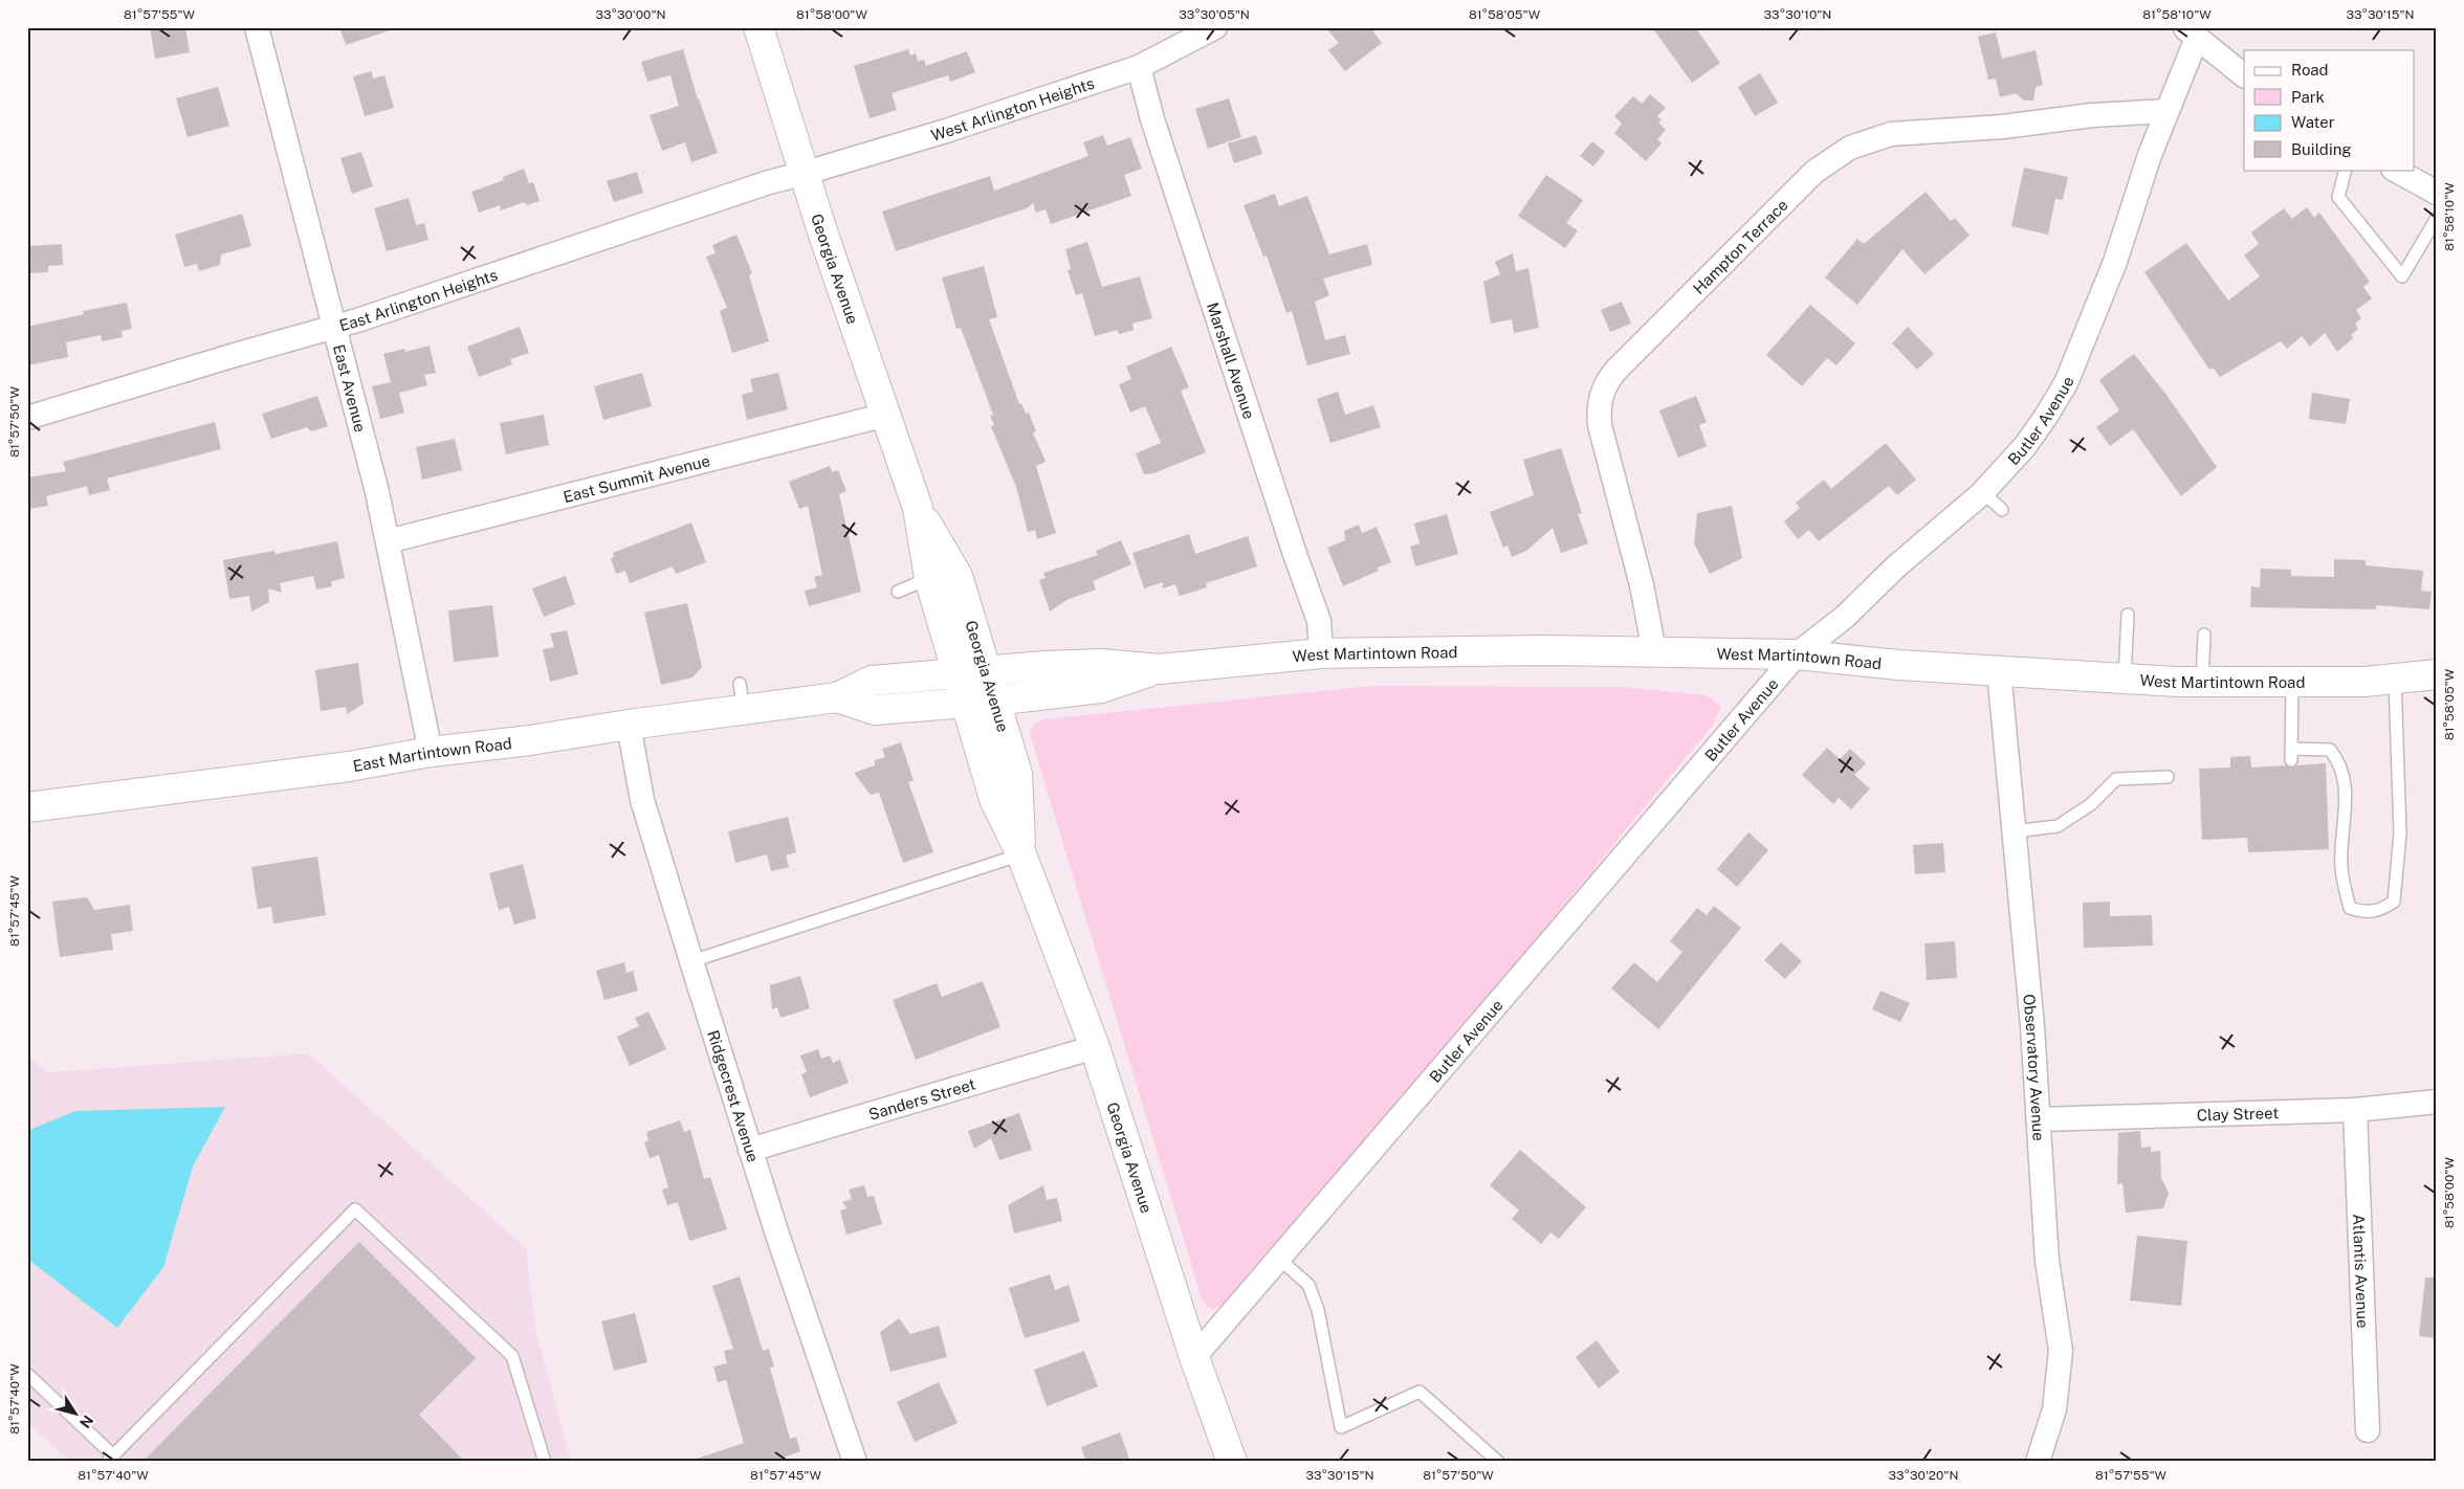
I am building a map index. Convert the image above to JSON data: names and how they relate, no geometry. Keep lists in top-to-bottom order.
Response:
{
  "streets": {
    "main road": ["Georgia Avenue", "West Martintown Road", "East Martintown Road"],
    "street": [
      "West Arlington Heights",
      "Hampton Terrace",
      "East Arlington Heights",
      "Marshall Avenue",
      "East Avenue",
      "Butler Avenue",
      "East Summit Avenue",
      "Observatory Avenue",
      "Ridgecrest Avenue",
      "Sanders Street",
      "Clay Street",
      "Atlantis Avenue"
    ]
  },
  "crossings": [
    ["West Arlington Heights", "Georgia Avenue"],
    ["West Arlington Heights", "East Arlington Heights"],
    ["West Arlington Heights", "Marshall Avenue"],
    ["Hampton Terrace", "Butler Avenue"],
    ["Hampton Terrace", "West Martintown Road"],
    ["Georgia Avenue", "East Arlington Heights"],
    ["Georgia Avenue", "Butler Avenue"],
    ["Georgia Avenue", "East Summit Avenue"],
    ["Georgia Avenue", "West Martintown Road"],
    ["Georgia Avenue", "East Martintown Road"],
    ["Georgia Avenue", "Sanders Street"],
    ["East Arlington Heights", "East Avenue"],
    ["Marshall Avenue", "West Martintown Road"],
    ["East Avenue", "East Summit Avenue"],
    ["East Avenue", "East Martintown Road"],
    ["Butler Avenue", "West Martintown Road"],
    ["West Martintown Road", "East Martintown Road"],
    ["West Martintown Road", "Observatory Avenue"],
    ["East Martintown Road", "Ridgecrest Avenue"],
    ["Observatory Avenue", "Clay Street"],
    ["Ridgecrest Avenue", "Sanders Street"],
    ["Clay Street", "Atlantis Avenue"]
  ],
  "legend": [
    "Road",
    "Park",
    "Water",
    "Building"
  ],
  "north": "bottom right",
  "coordinates": [
    "81°57'55\"W",
    "33°30'00\"N",
    "81°58'00\"W",
    "33°30'05\"N",
    "81°58'05\"W",
    "33°30'10\"N",
    "81°58'10\"W",
    "33°30'15\"N",
    "81°57'50\"W",
    "81°57'45\"W",
    "81°57'40\"W",
    "33°30'20\"N"
  ]
}
